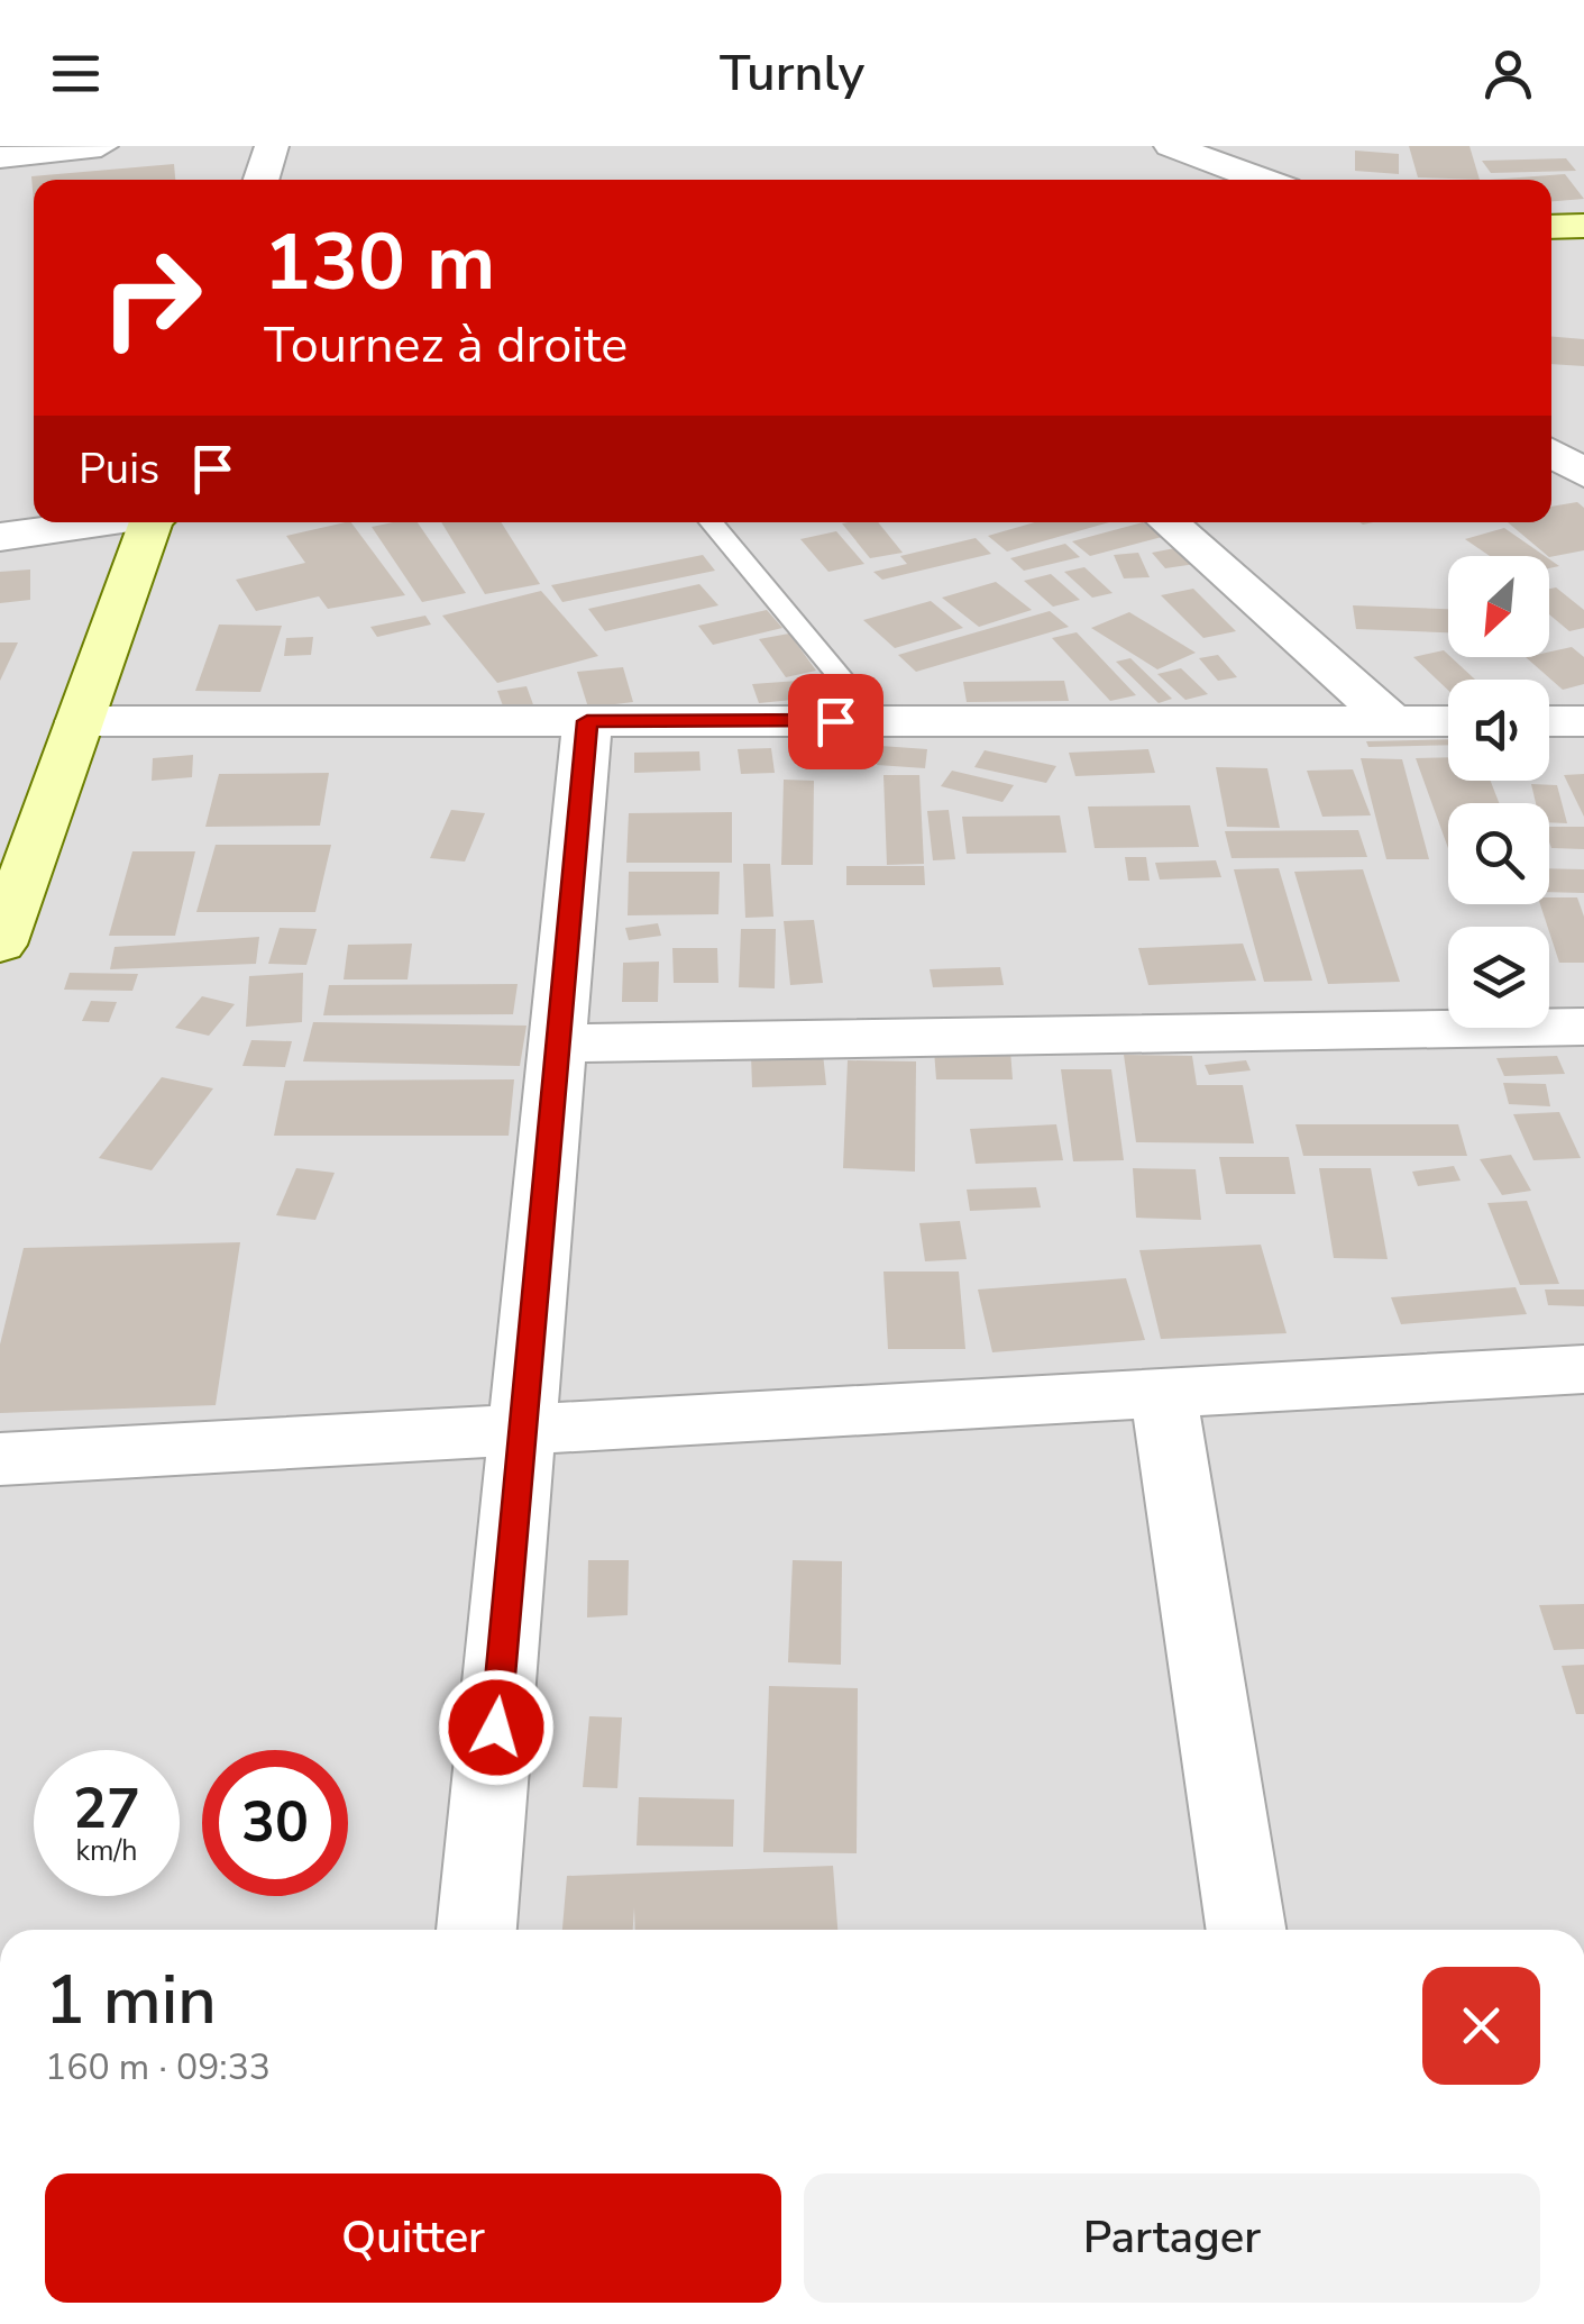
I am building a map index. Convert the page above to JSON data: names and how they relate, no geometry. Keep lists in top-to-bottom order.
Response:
{
  "north": "bottom left",
  "page": {
    "header": "Turnly",
    "turn": ["130 m", "Tournez à droite"],
    "then": "Puis",
    "speed": "27 km/h",
    "limit": "30",
    "heading": ["1 min", "160 m · 09:33"],
    "buttons": ["Quitter", "Partager"]
  }
}
